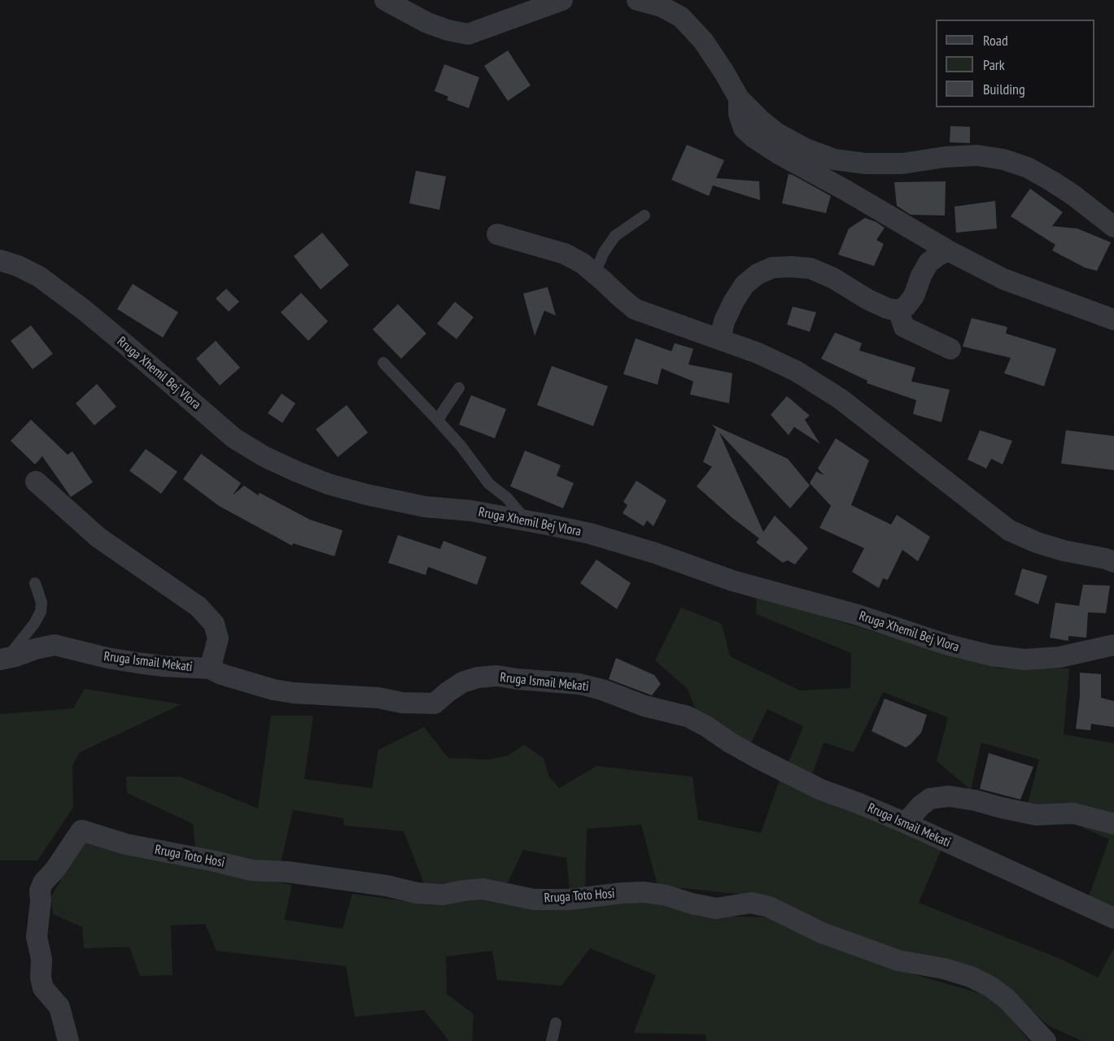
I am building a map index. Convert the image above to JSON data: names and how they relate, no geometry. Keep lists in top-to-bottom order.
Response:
{
  "streets": {
    "street": ["Rruga Xhemil Bej Vlora", "Rruga Ismail Mekati", "Rruga Toto Hosi"]
  },
  "legend": ["Road", "Park", "Building"]
}
